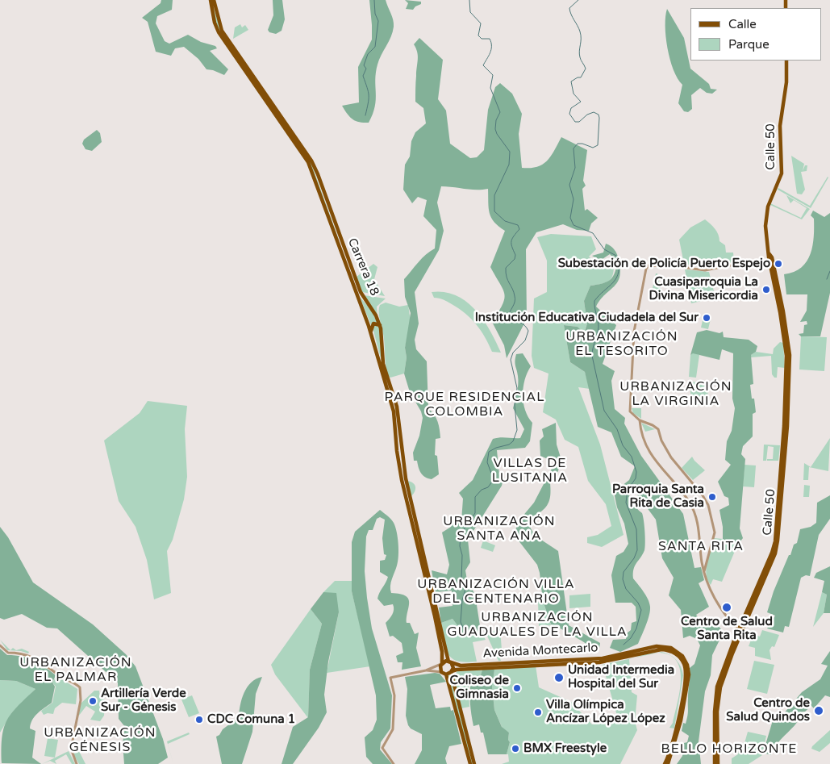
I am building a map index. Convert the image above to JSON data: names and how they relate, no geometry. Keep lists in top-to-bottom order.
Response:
{
  "streets": {
    "main road": ["Calle 50", "Carrera 18", "Avenida Montecarlo"]
  },
  "crossings": [
    ["Carrera 18", "Avenida Montecarlo"]
  ],
  "districts": [
    "URBANIZACIÓN EL TESORITO",
    "URBANIZACIÓN LA VIRGINIA",
    "PARQUE RESIDENCIAL COLOMBIA",
    "VILLAS DE LUSITANIA",
    "URBANIZACIÓN SANTA ANA",
    "SANTA RITA",
    "URBANIZACIÓN VILLA DEL CENTENARIO",
    "URBANIZACIÓN GUADUALES DE LA VILLA",
    "URBANIZACIÓN EL PALMAR",
    "URBANIZACIÓN GÉNESIS",
    "BELLO HORIZONTE"
  ],
  "places": [
    "Subestación de Policía Puerto Espejo",
    "Cuasiparroquia La Divina Misericordia",
    "Institución Educativa Ciudadela del Sur",
    "Parroquia Santa Rita de Casia",
    "Centro de Salud Santa Rita",
    "Unidad Intermedia Hospital del Sur",
    "Coliseo de Gimnasia",
    "Artillería Verde Sur - Génesis",
    "Centro de Salud Quindos",
    "Villa Olímpica Ancízar López López",
    "CDC Comuna 1",
    "BMX Freestyle"
  ],
  "legend": ["Calle", "Parque"]
}
